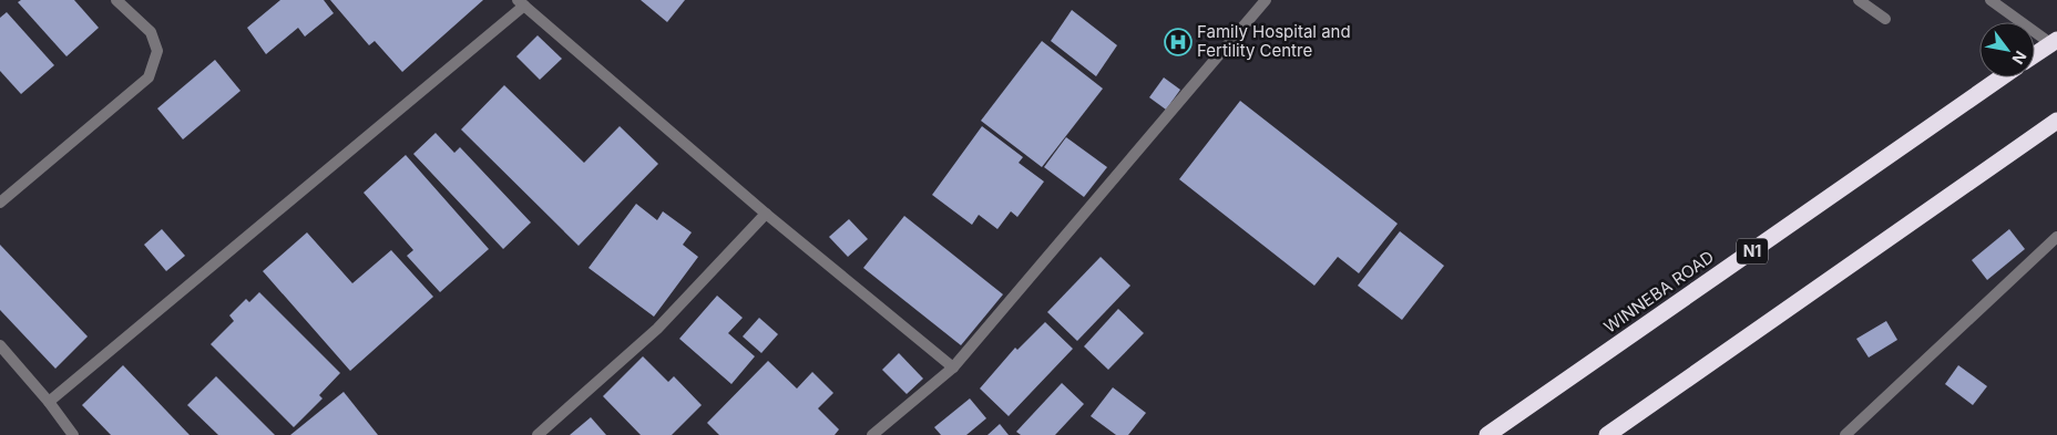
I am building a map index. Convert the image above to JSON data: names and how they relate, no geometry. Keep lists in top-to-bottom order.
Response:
{
  "streets": {
    "highway": ["N1", "WINNEBA ROAD"]
  },
  "places": {
    "hospital": ["Family Hospital and Fertility Centre"]
  },
  "north": "bottom right"
}
